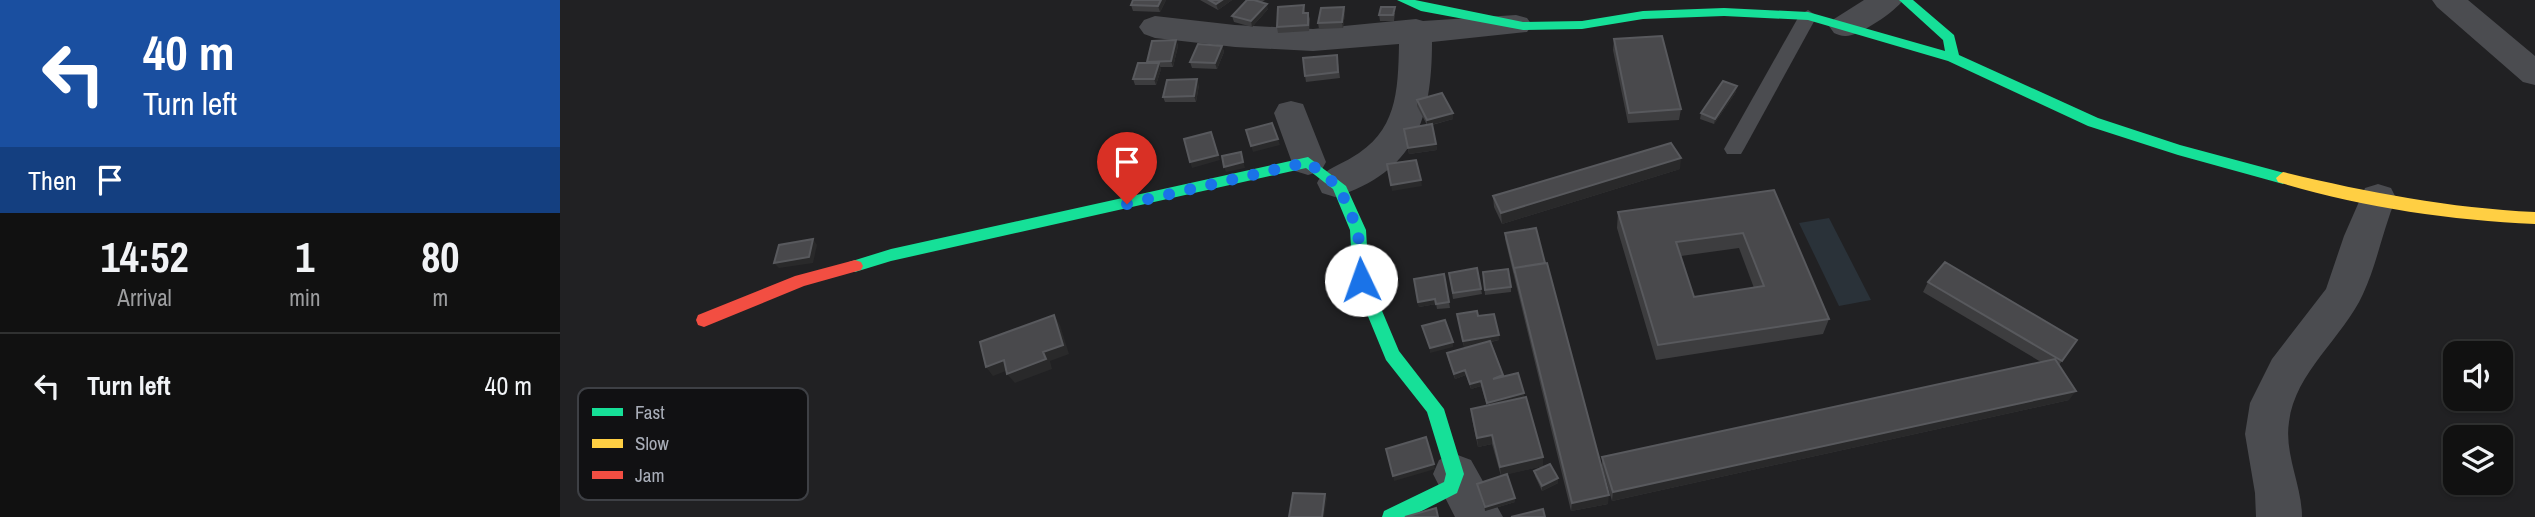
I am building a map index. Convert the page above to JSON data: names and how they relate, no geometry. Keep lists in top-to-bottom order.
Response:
{
  "legend": ["Fast", "Slow", "Jam"],
  "page": {
    "turn": ["40 m", "Turn left"],
    "then": "Then",
    "eta": [
      "14:52",
      "Arrival",
      "1",
      "min",
      "80",
      "m"
    ],
    "list": [
      {
        "name": "Turn left",
        "value": "40 m"
      }
    ]
  }
}
